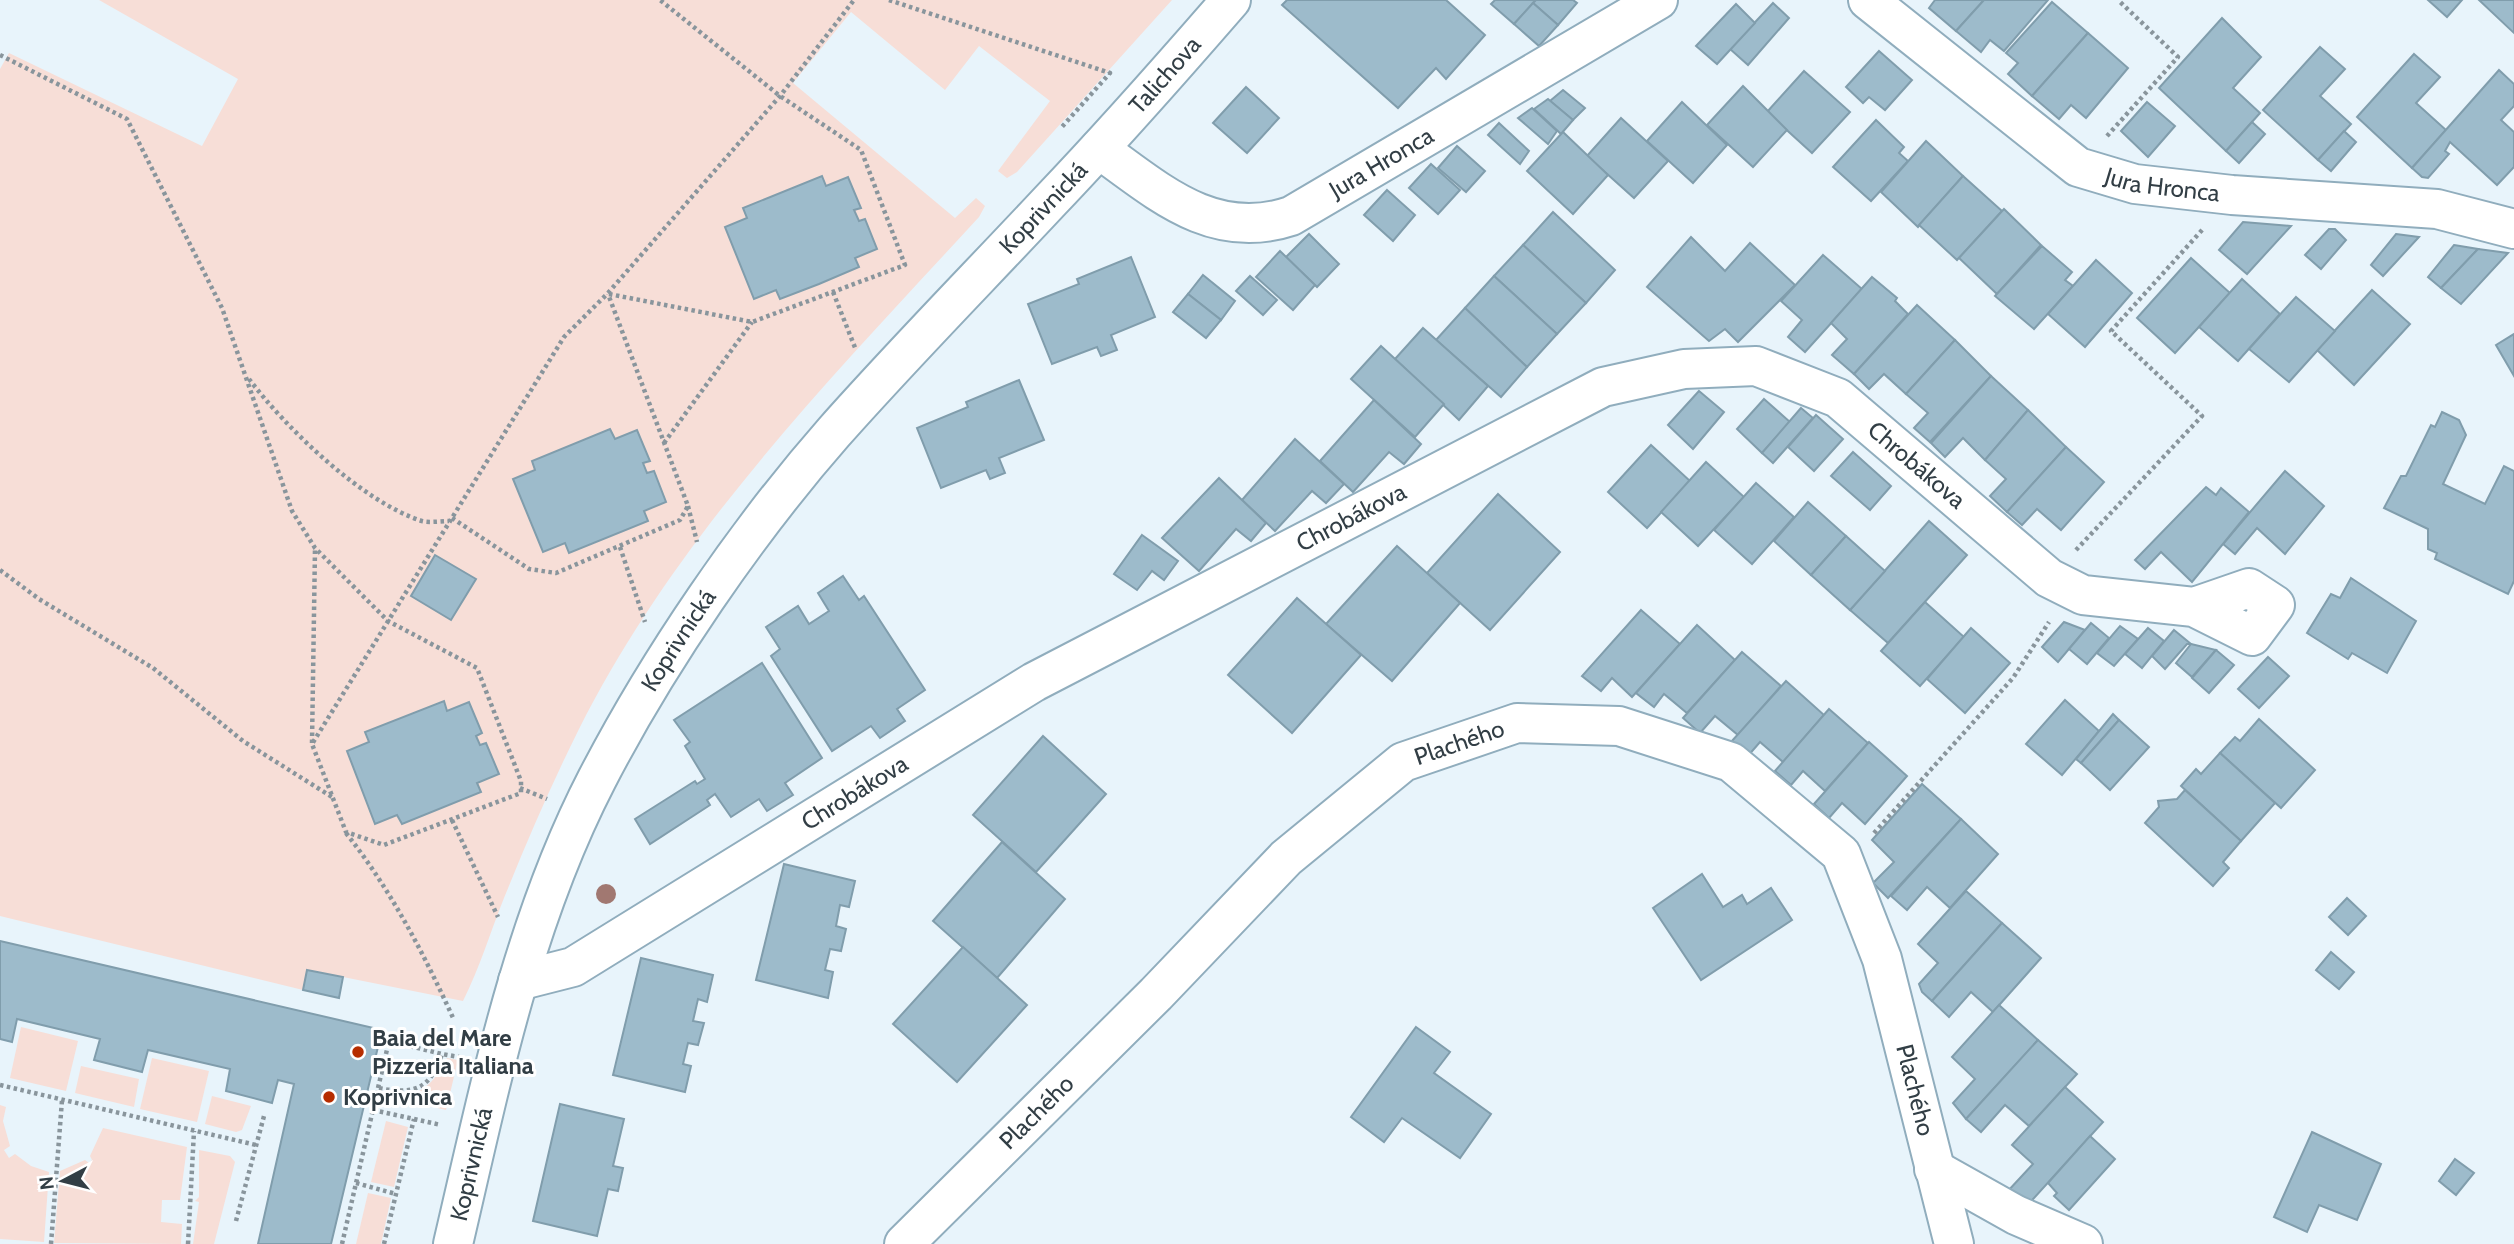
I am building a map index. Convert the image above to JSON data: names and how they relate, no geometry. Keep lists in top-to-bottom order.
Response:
{
  "streets": {
    "street": [
      "Talichova",
      "Jura Hronca",
      "Koprivnická",
      "Chrobákova",
      "Plachého"
    ]
  },
  "crossings": [
    ["Talichova", "Jura Hronca"],
    ["Talichova", "Koprivnická"],
    ["Jura Hronca", "Koprivnická"],
    ["Koprivnická", "Chrobákova"]
  ],
  "places": ["Baia del Mare Pizzeria Italiana", "Koprivnica"],
  "north": "left"
}
